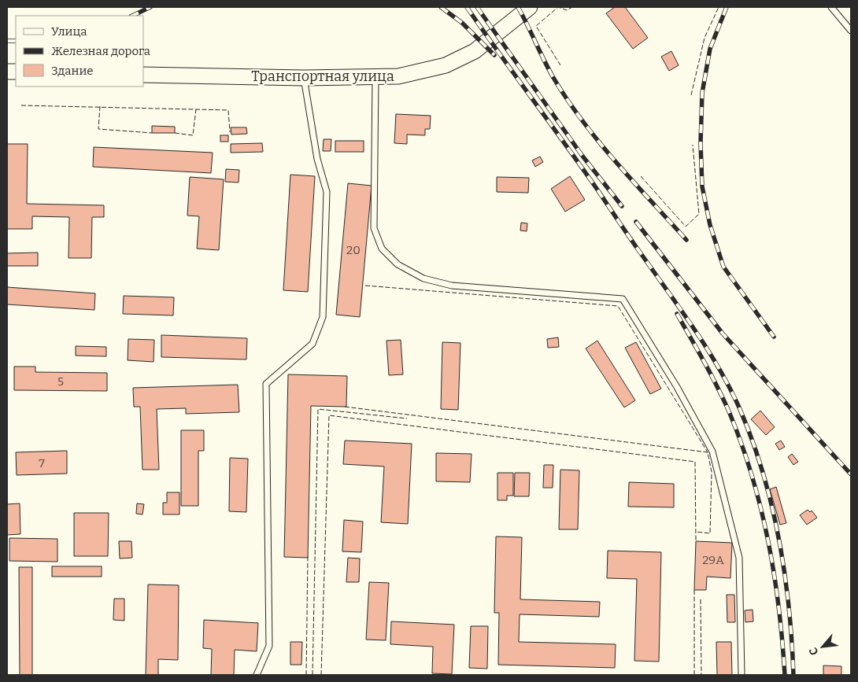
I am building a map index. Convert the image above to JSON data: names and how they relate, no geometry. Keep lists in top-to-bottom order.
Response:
{
  "streets": {
    "street": ["Транспортная улица"]
  },
  "house_numbers": [
    "20",
    "5",
    "7",
    "29А"
  ],
  "legend": ["Улица", "Железная дорога", "Здание"],
  "north": "bottom left"
}
